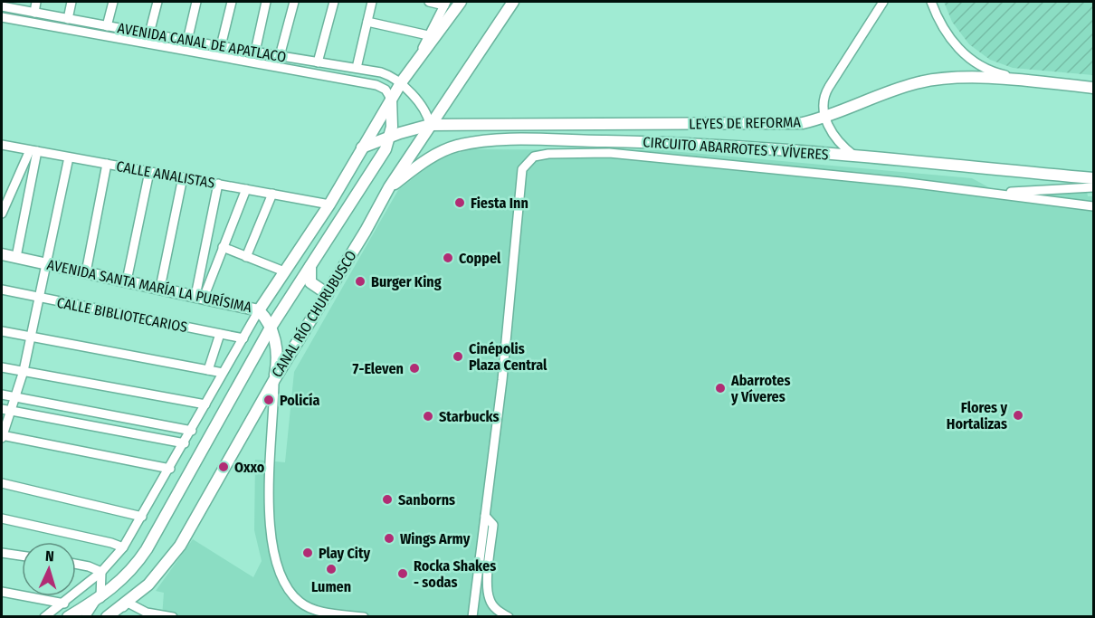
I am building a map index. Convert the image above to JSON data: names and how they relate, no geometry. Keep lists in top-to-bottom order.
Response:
{
  "streets": {
    "main road": [
      "LEYES DE REFORMA",
      "CIRCUITO ABARROTES Y VÍVERES",
      "AVENIDA SANTA MARÍA LA PURÍSIMA",
      "CANAL RÍO CHURUBUSCO"
    ],
    "street": ["AVENIDA CANAL DE APATLACO", "CALLE ANALISTAS", "CALLE BIBLIOTECARIOS"]
  },
  "crossings": [
    ["AVENIDA CANAL DE APATLACO", "CANAL RÍO CHURUBUSCO"],
    ["LEYES DE REFORMA", "CANAL RÍO CHURUBUSCO"],
    ["CIRCUITO ABARROTES Y VÍVERES", "CANAL RÍO CHURUBUSCO"],
    ["CALLE ANALISTAS", "CANAL RÍO CHURUBUSCO"],
    ["AVENIDA SANTA MARÍA LA PURÍSIMA", "CANAL RÍO CHURUBUSCO"],
    ["CANAL RÍO CHURUBUSCO", "CALLE BIBLIOTECARIOS"]
  ],
  "places": [
    "Fiesta Inn",
    "Coppel",
    "Burger King",
    "Cinépolis Plaza Central",
    "7-Eleven",
    "Abarrotes y Víveres",
    "Policía",
    "Flores y Hortalizas",
    "Starbucks",
    "Oxxo",
    "Sanborns",
    "Wings Army",
    "Play City",
    "Lumen",
    "Rocka Shakes - sodas"
  ],
  "north": "top"
}
